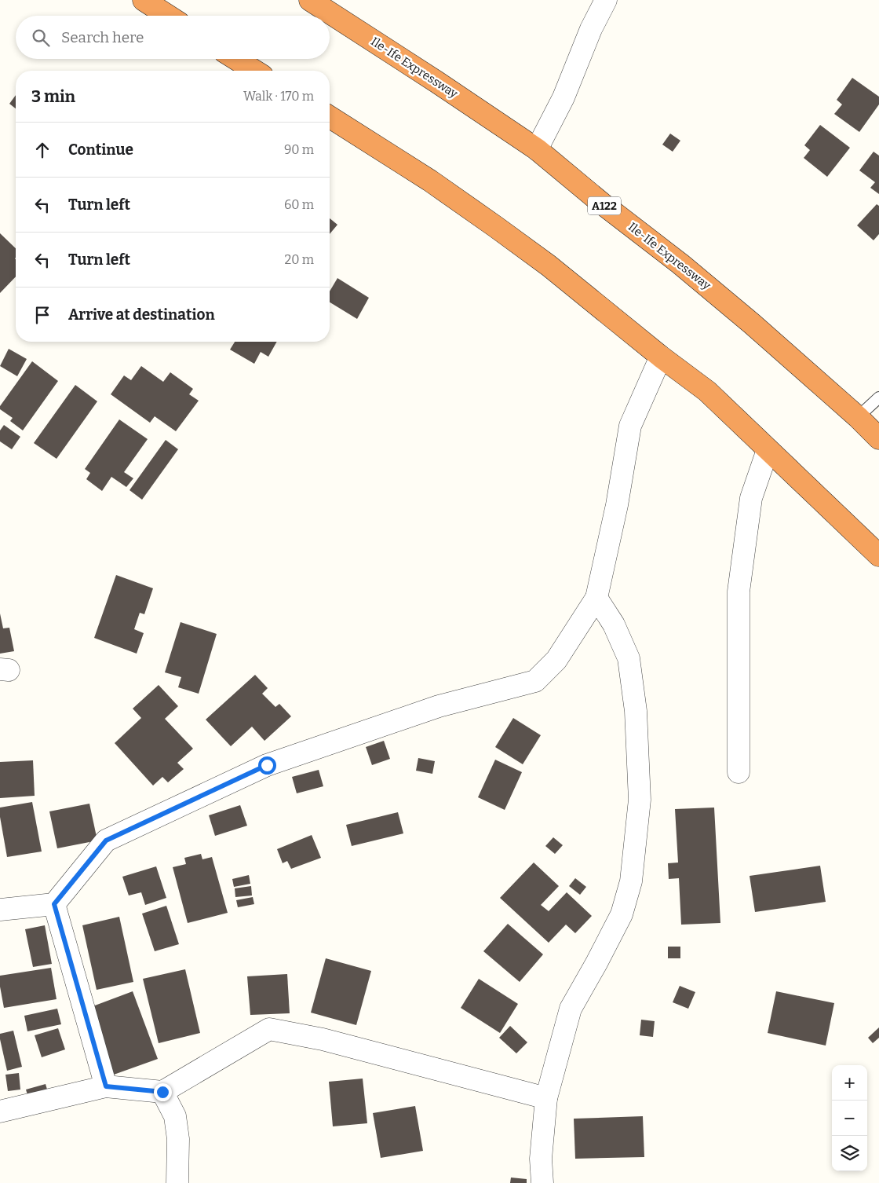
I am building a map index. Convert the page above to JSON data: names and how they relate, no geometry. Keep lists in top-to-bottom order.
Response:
{
  "streets": {
    "highway": ["Ile-Ife Expressway", "A122"]
  },
  "page": {
    "search": "Search here",
    "heading": ["3 min", "Walk · 170 m"],
    "list": [
      ["Continue", "90 m"],
      ["Turn left", "60 m"],
      ["Turn left", "20 m"],
      "Arrive at destination"
    ],
    "map_buttons": ["+", "−"]
  }
}
